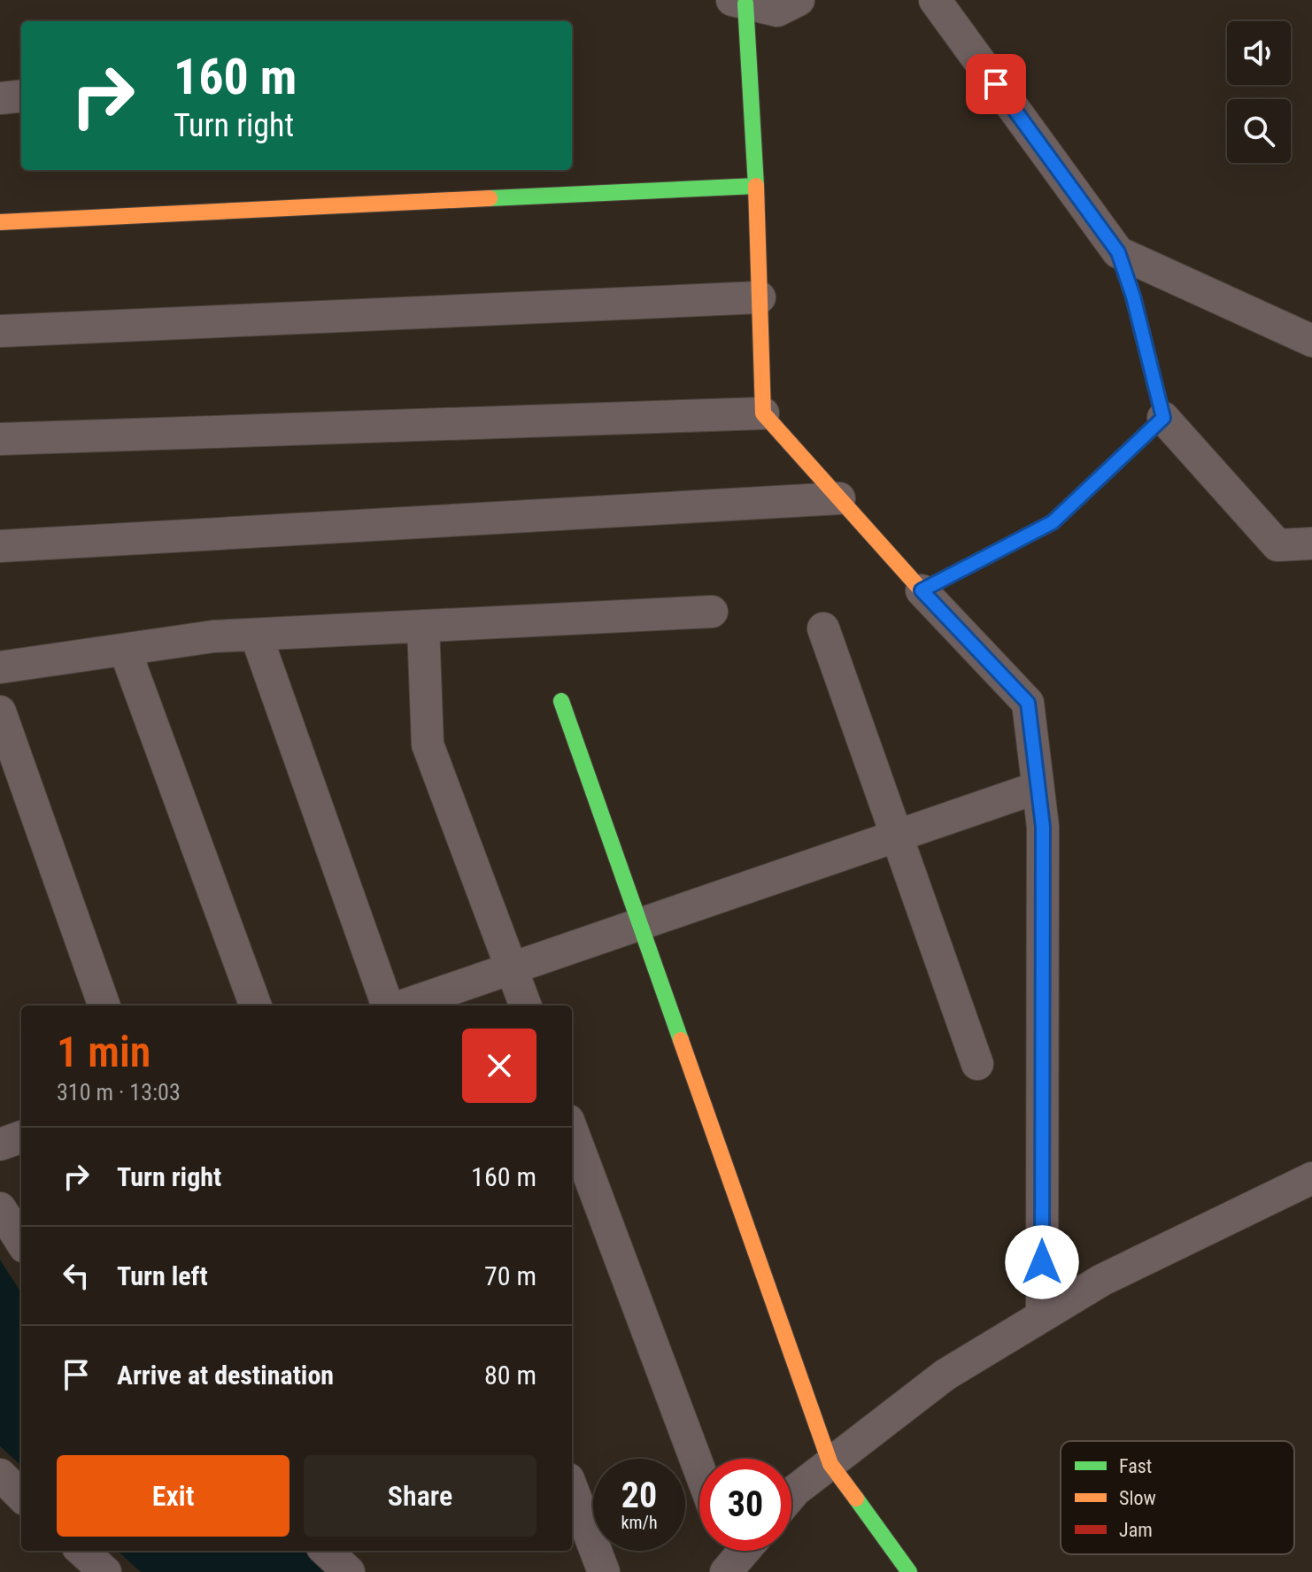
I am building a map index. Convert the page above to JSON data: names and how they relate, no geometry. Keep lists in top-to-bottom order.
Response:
{
  "legend": ["Fast", "Slow", "Jam"],
  "page": {
    "turn": ["160 m", "Turn right"],
    "heading": ["1 min", "310 m · 13:03"],
    "list": [
      {
        "name": "Turn right",
        "value": "160 m"
      },
      {
        "name": "Turn left",
        "value": "70 m"
      },
      {
        "name": "Arrive at destination",
        "value": "80 m"
      }
    ],
    "buttons": ["Exit", "Share"],
    "speed": "20 km/h",
    "limit": "30"
  }
}
